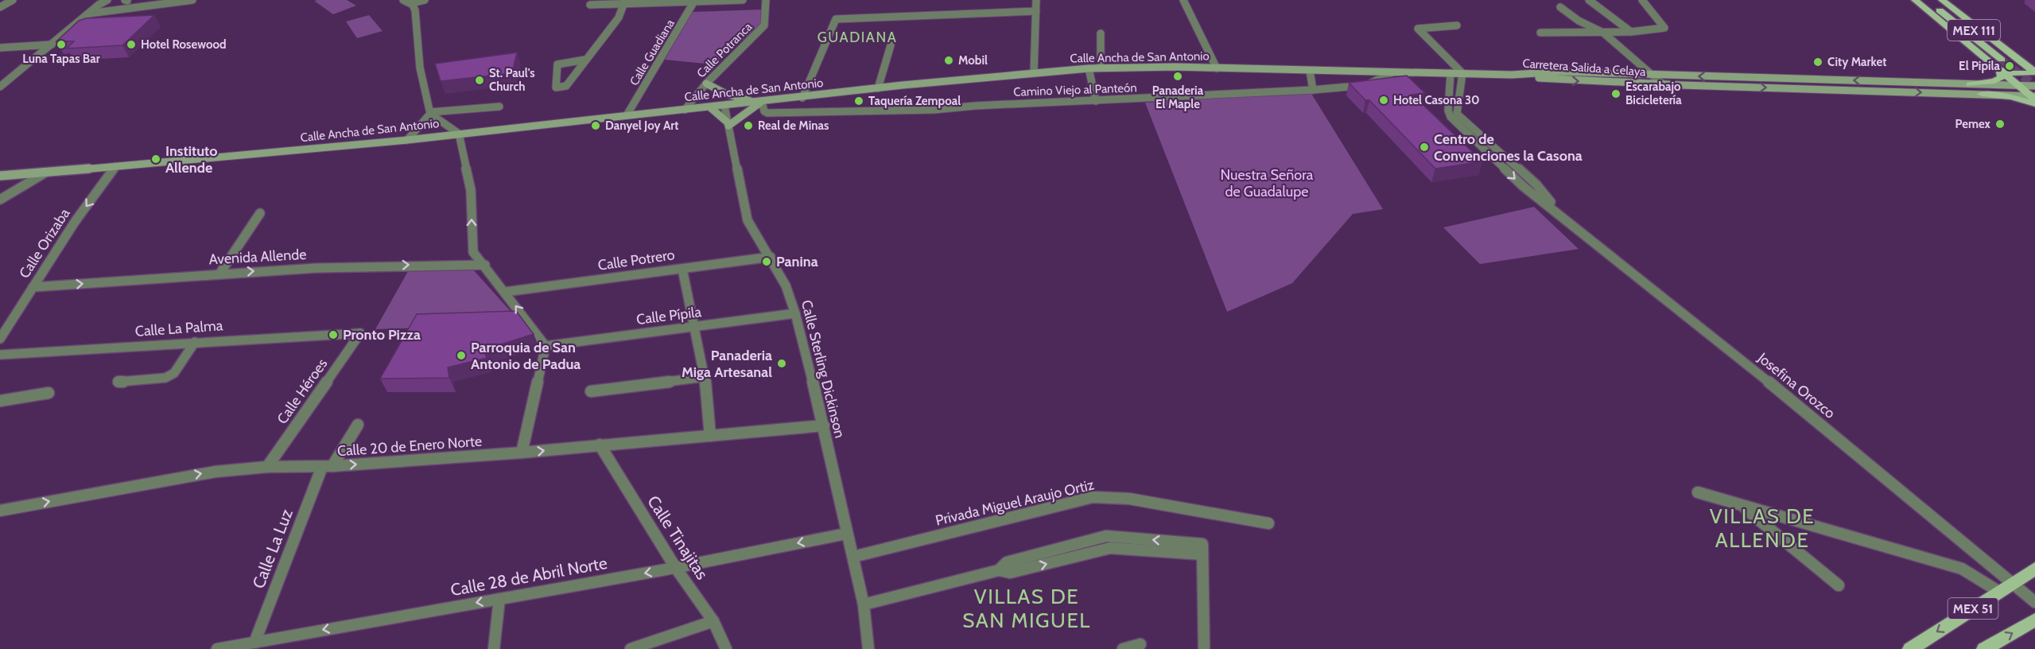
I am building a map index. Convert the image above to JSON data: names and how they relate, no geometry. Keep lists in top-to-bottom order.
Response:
{
  "streets": {
    "main road": [
      "MEX 111",
      "Calle Ancha de San Antonio",
      "Carretera Salida a Celaya",
      "MEX 51"
    ],
    "street": [
      "Calle Potranca",
      "Calle Guadiana",
      "Camino Viejo al Panteón",
      "Calle Orizaba",
      "Avenida Allende",
      "Calle Potrero",
      "Calle Pípila",
      "Calle La Palma",
      "Calle Sterling Dickinson",
      "Josefina Orozco",
      "Calle Héroes",
      "Calle 20 de Enero Norte",
      "Privada Miguel Araujo Ortiz",
      "Calle Tinajitas",
      "Calle La Luz",
      "Calle 28 de Abril Norte"
    ]
  },
  "crossings": [
    ["Calle Potranca", "Calle Ancha de San Antonio"],
    ["Calle Guadiana", "Calle Ancha de San Antonio"],
    ["Calle Ancha de San Antonio", "Carretera Salida a Celaya"],
    ["Calle Ancha de San Antonio", "Camino Viejo al Panteón"],
    ["Calle Ancha de San Antonio", "Calle Orizaba"],
    ["Calle Ancha de San Antonio", "Calle Sterling Dickinson"],
    ["Calle Ancha de San Antonio", "Josefina Orozco"],
    ["Calle Orizaba", "Avenida Allende"],
    ["Calle Potrero", "Calle Sterling Dickinson"],
    ["Calle Pípila", "Calle Sterling Dickinson"],
    ["Calle La Palma", "Calle Héroes"],
    ["Calle Sterling Dickinson", "Calle 20 de Enero Norte"],
    ["Calle Sterling Dickinson", "Privada Miguel Araujo Ortiz"],
    ["Calle Sterling Dickinson", "Calle 28 de Abril Norte"],
    ["Josefina Orozco", "MEX 51"],
    ["Calle Héroes", "Calle 20 de Enero Norte"],
    ["Calle 20 de Enero Norte", "Calle Tinajitas"],
    ["Calle 20 de Enero Norte", "Calle La Luz"],
    ["Calle Tinajitas", "Calle 28 de Abril Norte"],
    ["Calle La Luz", "Calle 28 de Abril Norte"]
  ],
  "one_way": ["Avenida Allende", "Calle 20 de Enero Norte", "Calle 28 de Abril Norte"],
  "districts": ["GUADIANA", "VILLAS DE ALLENDE", "VILLAS DE SAN MIGUEL"],
  "parks": ["Nuestra Señora de Guadalupe"],
  "places": [
    "Luna Tapas Bar",
    "Hotel Rosewood",
    "Mobil",
    "City Market",
    "El Pipila",
    "Panaderia El Maple",
    "St. Paul's Church",
    "Escarabajo Bicicletería",
    "Hotel Casona 30",
    "Taquería Zempoal",
    "Pemex",
    "Danyel Joy Art",
    "Real de Minas",
    "Centro de Convenciones la Casona",
    "Instituto Allende",
    "Panina",
    "Pronto Pizza",
    "Parroquia de San Antonio de Padua",
    "Panaderia Miga Artesanal"
  ]
}
